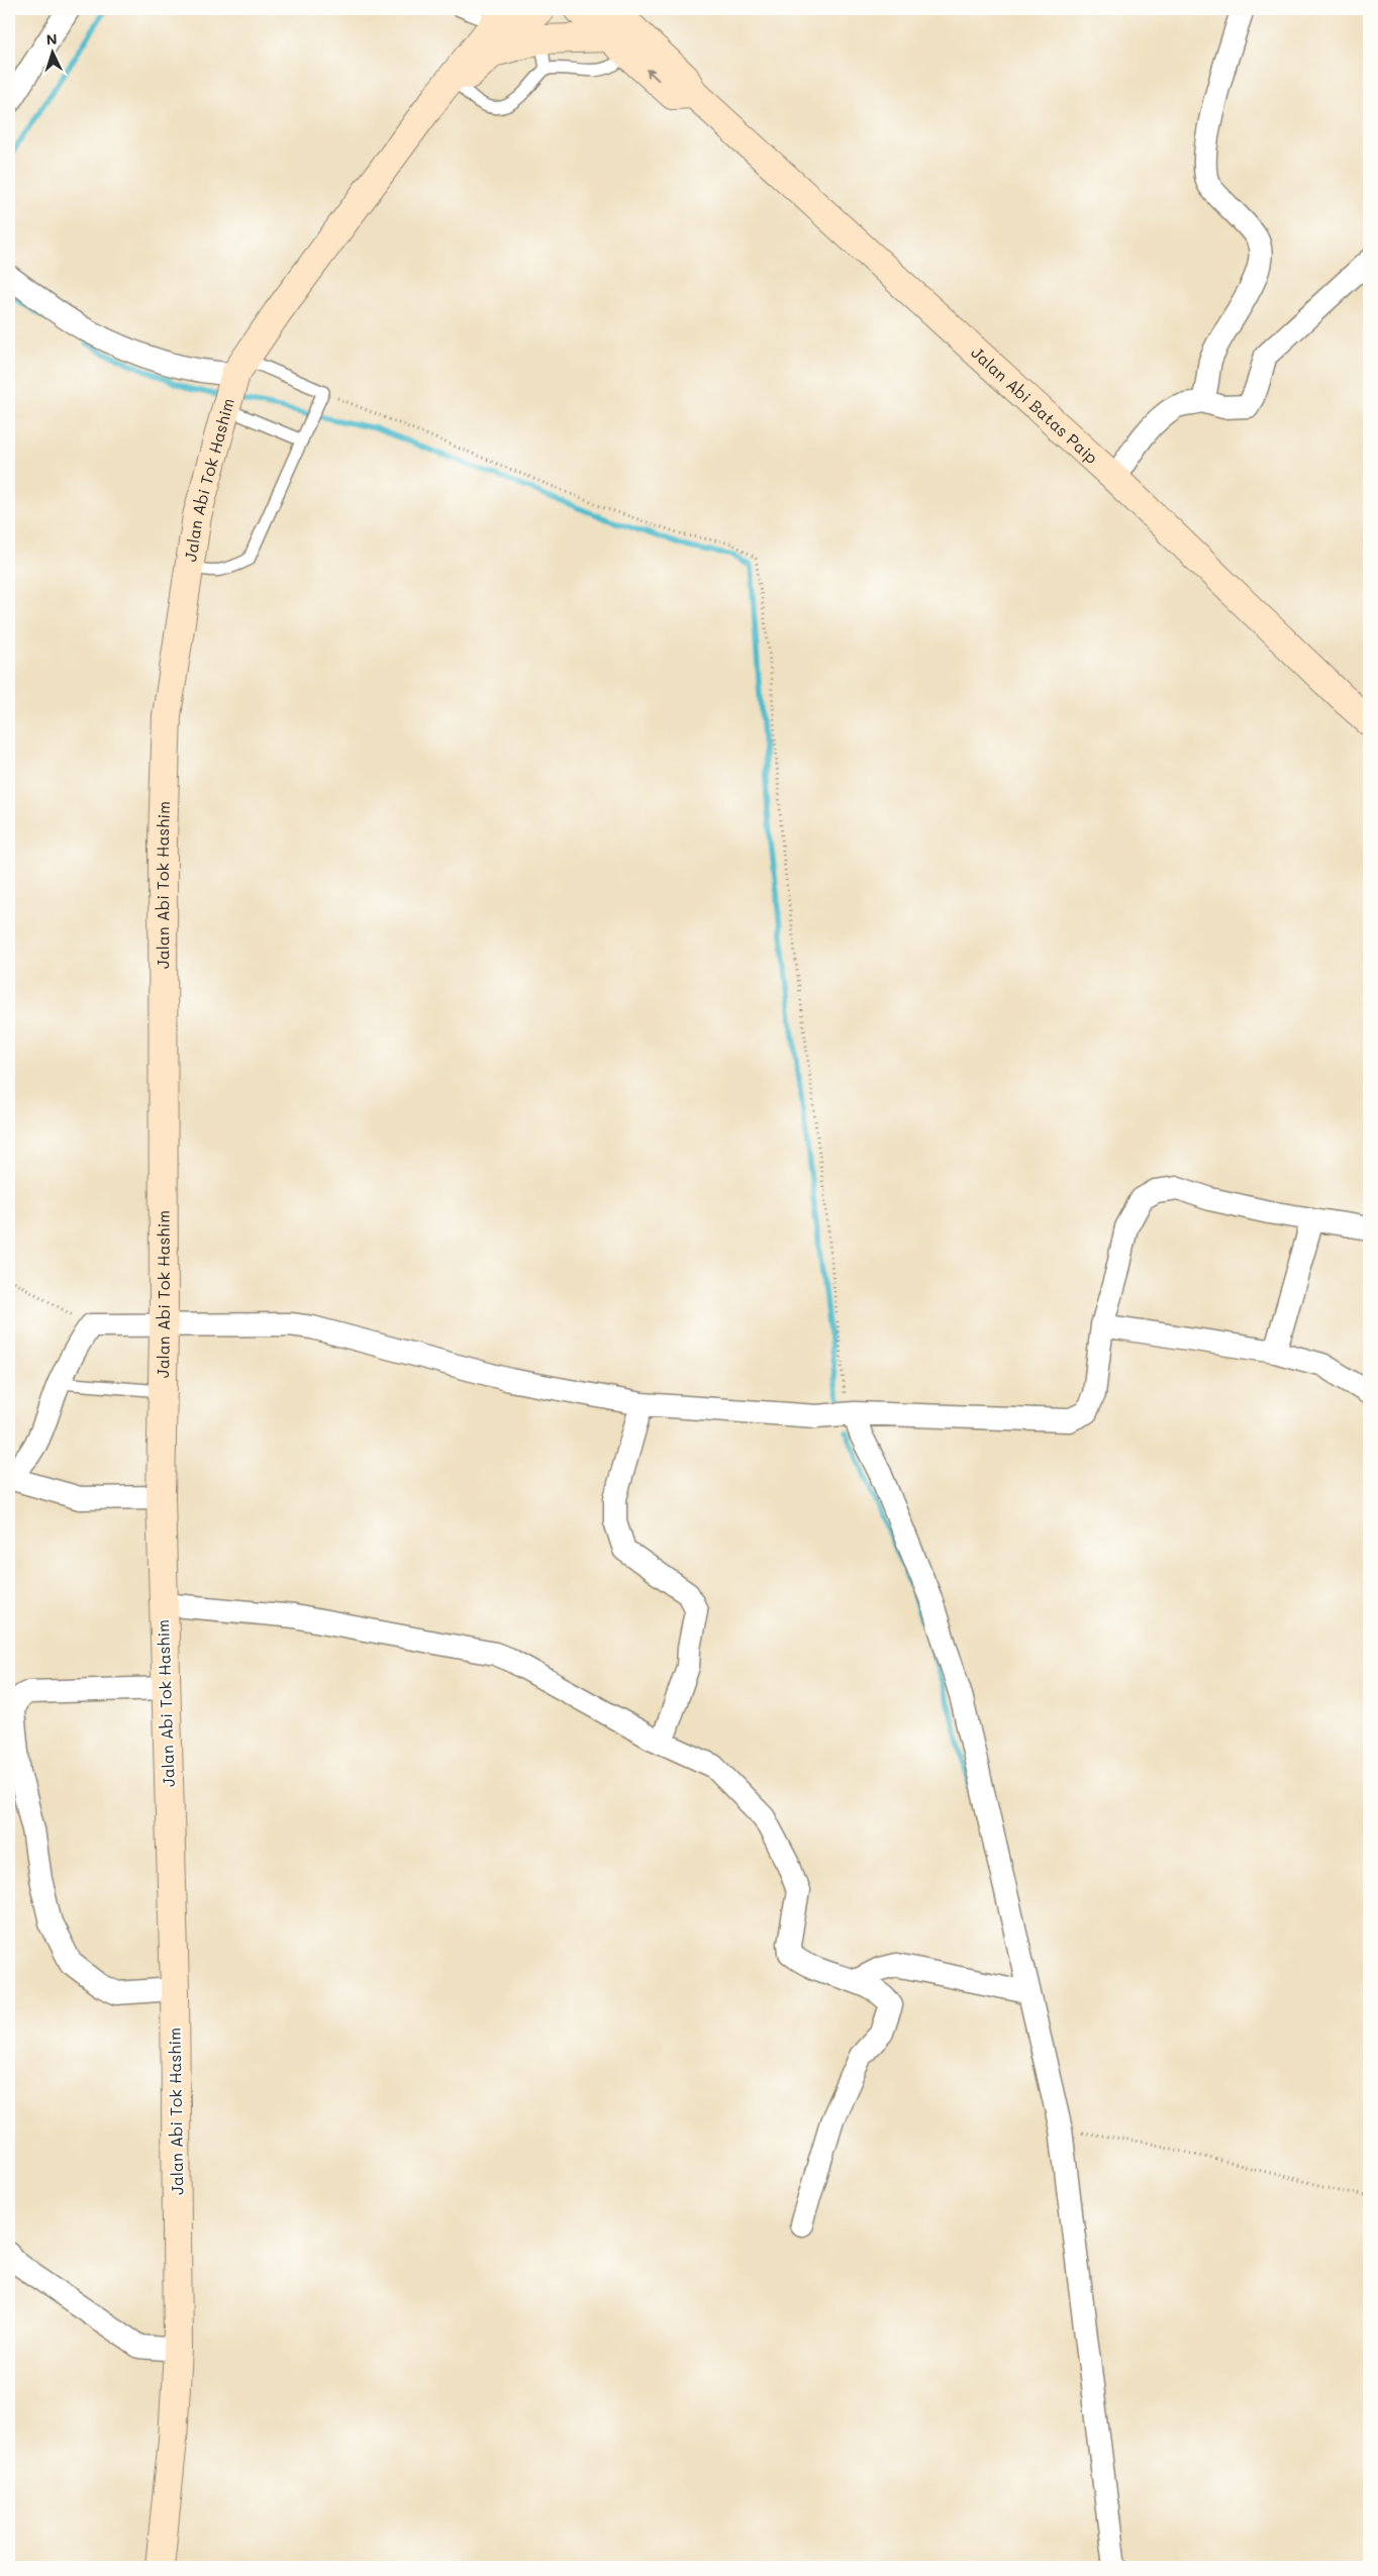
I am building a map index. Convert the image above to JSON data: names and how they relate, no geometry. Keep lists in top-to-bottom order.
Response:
{
  "streets": {
    "main road": ["Jalan Abi Batas Paip", "Jalan Abi Tok Hashim"]
  },
  "north": "top"
}
